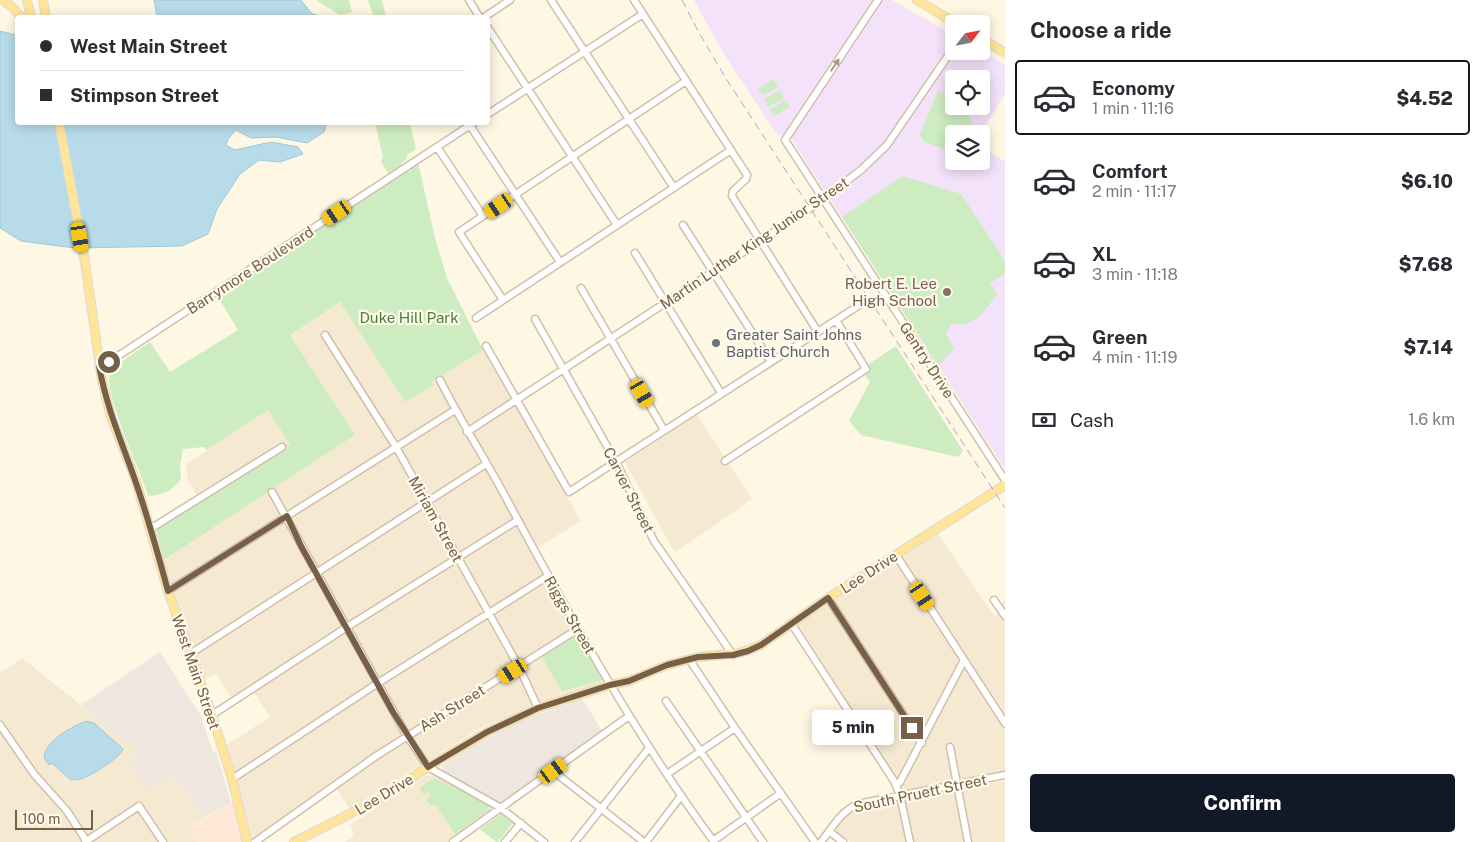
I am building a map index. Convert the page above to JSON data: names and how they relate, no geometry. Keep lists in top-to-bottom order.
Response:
{
  "streets": {
    "main road": ["Lee Drive", "West Main Street"],
    "street": [
      "Martin Luther King Junior Street",
      "Barrymore Boulevard",
      "Gentry Drive",
      "Carver Street",
      "Miriam Street",
      "Riggs Street",
      "Ash Street",
      "South Pruett Street"
    ]
  },
  "crossings": [
    ["Martin Luther King Junior Street", "Gentry Drive"],
    ["Martin Luther King Junior Street", "Carver Street"],
    ["Martin Luther King Junior Street", "Riggs Street"],
    ["Barrymore Boulevard", "West Main Street"],
    ["Carver Street", "Lee Drive"],
    ["Miriam Street", "Lee Drive"],
    ["Miriam Street", "Ash Street"],
    ["Lee Drive", "Riggs Street"],
    ["Riggs Street", "Ash Street"]
  ],
  "one_way": ["Gentry Drive"],
  "parks": ["Duke Hill Park"],
  "places": ["Robert E. Lee High School", "Greater Saint Johns Baptist Church"],
  "scale_bar": "100 m",
  "north": "top right",
  "page": {
    "heading": "Choose a ride",
    "banner": ["West Main Street", "Stimpson Street"],
    "list": [
      {
        "name": "Economy",
        "note": "1 min · 11:16",
        "value": "$4.52"
      },
      {
        "name": "Comfort",
        "note": "2 min · 11:17",
        "value": "$6.10"
      },
      {
        "name": "XL",
        "note": "3 min · 11:18",
        "value": "$7.68"
      },
      {
        "name": "Green",
        "note": "4 min · 11:19",
        "value": "$7.14"
      }
    ],
    "pay": ["Cash", "1.6 km"],
    "bubble": "5 min",
    "buttons": "Confirm",
    "scale": "100 m"
  }
}
